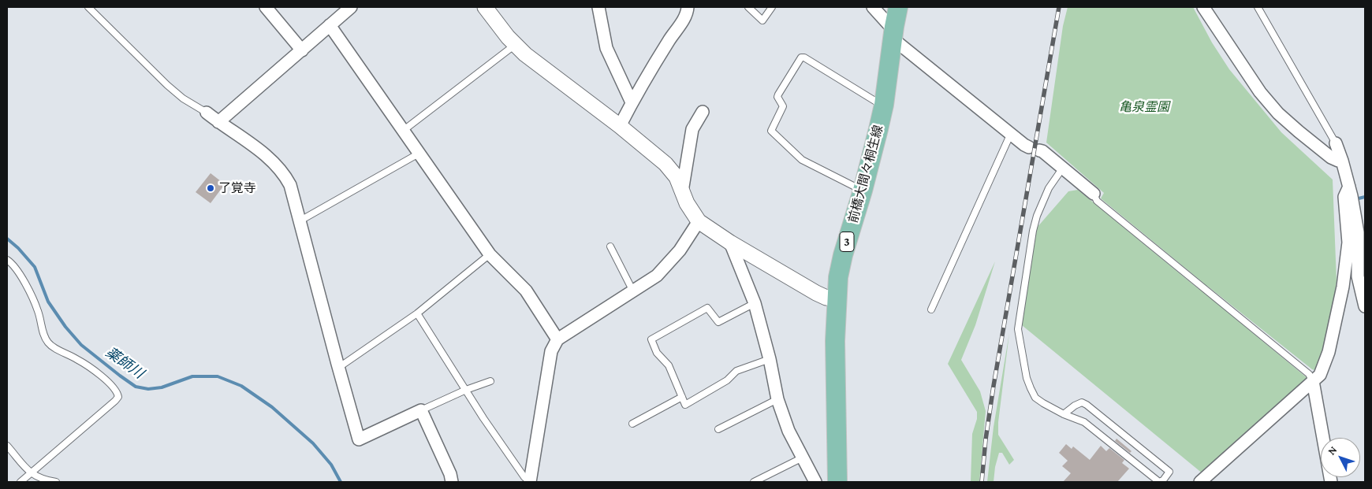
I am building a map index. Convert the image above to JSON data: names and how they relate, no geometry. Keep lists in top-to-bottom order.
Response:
{
  "streets": {
    "main road": ["前橋大間々桐生線", "3"]
  },
  "water": ["薬師川"],
  "parks": ["亀泉霊園"],
  "places": ["了覚寺"],
  "north": "top left"
}
